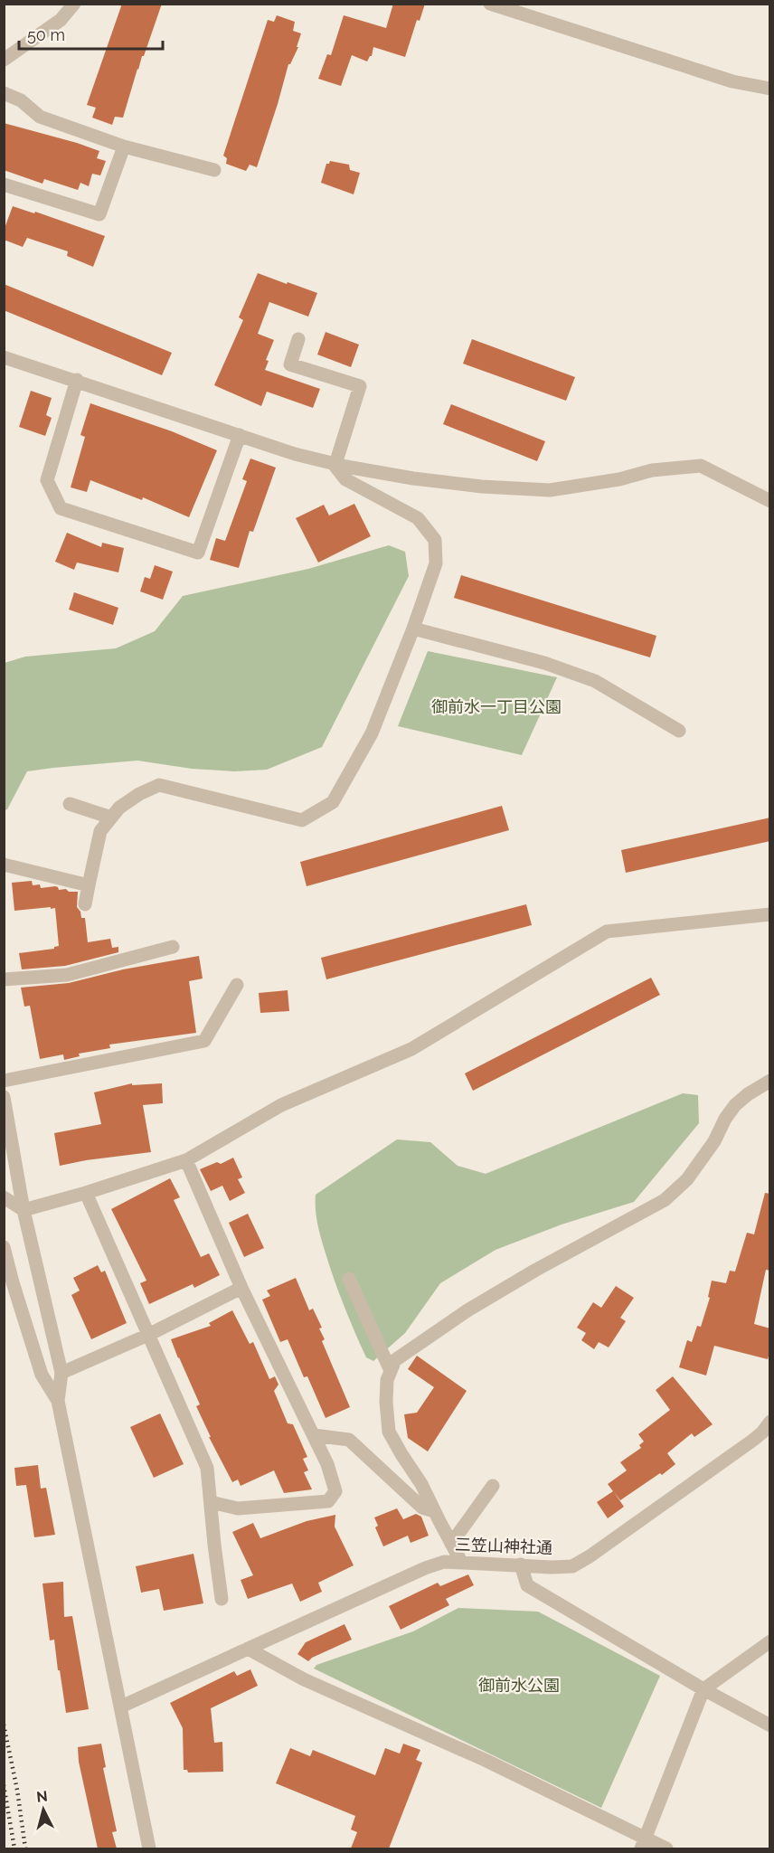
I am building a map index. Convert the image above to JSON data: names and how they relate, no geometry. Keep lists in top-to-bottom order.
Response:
{
  "streets": {
    "street": ["三笠山神社通"]
  },
  "parks": ["御前水一丁目公園", "御前水公園"],
  "scale_bar": "50 m",
  "north": "top"
}
